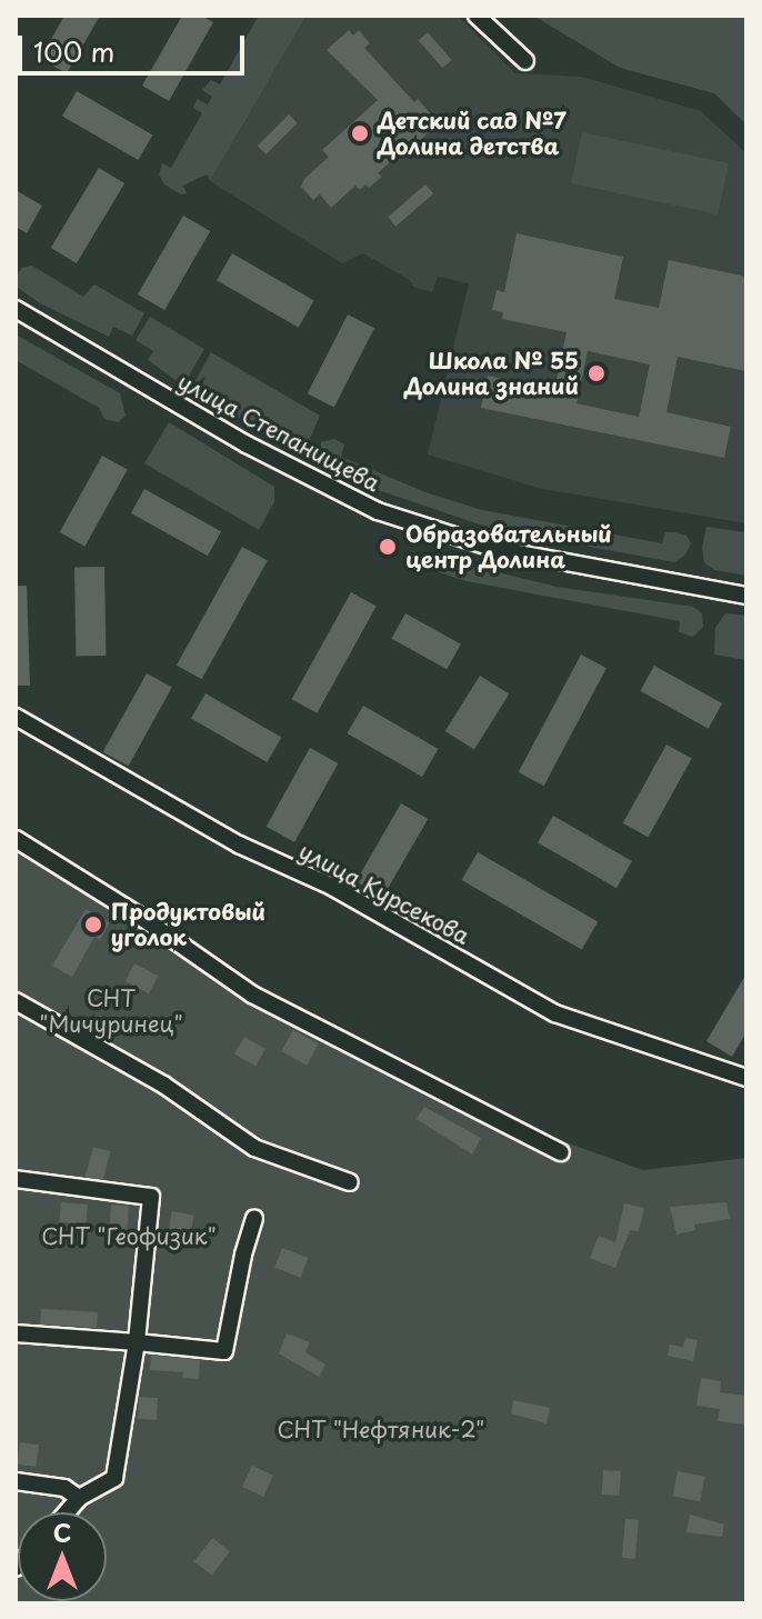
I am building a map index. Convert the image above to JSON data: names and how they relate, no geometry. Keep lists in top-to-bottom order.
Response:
{
  "streets": {
    "street": ["улица Степанищева", "улица Курсекова"]
  },
  "parks": ["СНТ \"Мичуринец\"", "СНТ \"Геофизик\"", "СНТ \"Нефтяник-2\""],
  "places": [
    "Детский сад №7 Долина детства",
    "Школа № 55 Долина знаний",
    "Образовательный центр Долина",
    "Продуктовый уголок"
  ],
  "scale_bar": "100 m",
  "north": "top"
}
